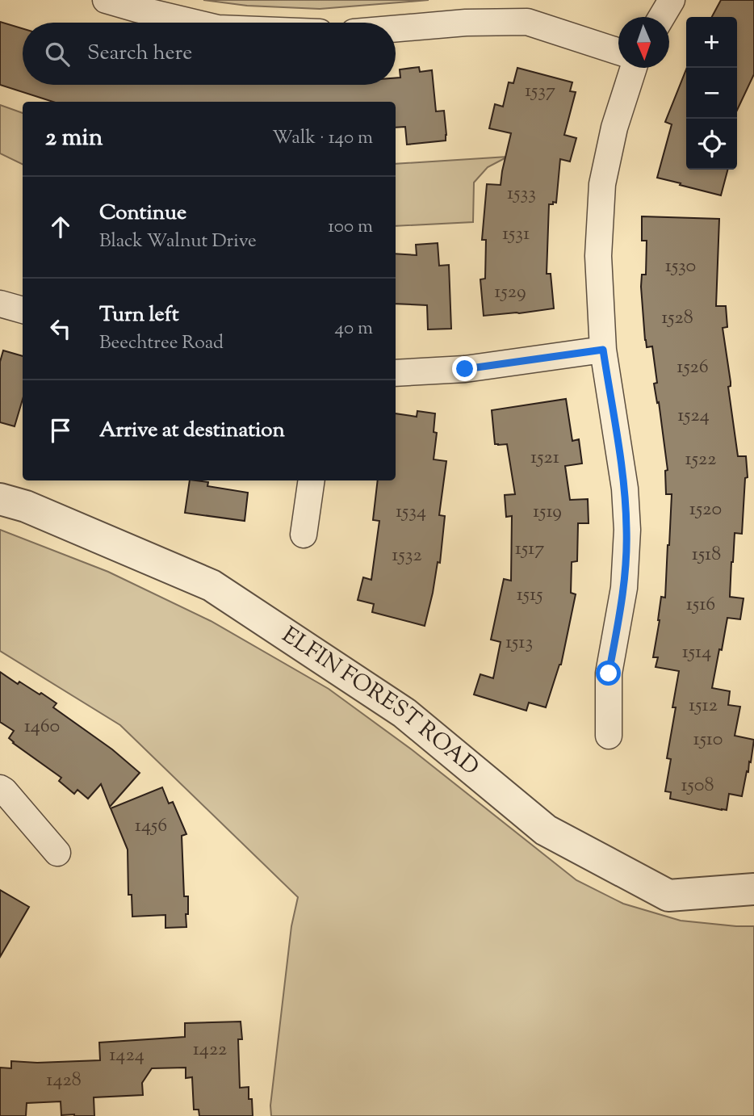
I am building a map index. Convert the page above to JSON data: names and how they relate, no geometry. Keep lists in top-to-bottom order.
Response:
{
  "streets": {
    "street": ["ELFIN FOREST ROAD"]
  },
  "house_numbers": [
    "1537",
    "1533",
    "1531",
    "1530",
    "1529",
    "1528",
    "1526",
    "1524",
    "1521",
    "1522",
    "1520",
    "1534",
    "1519",
    "1517",
    "1518",
    "1532",
    "1515",
    "1516",
    "1513",
    "1514",
    "1512",
    "1460",
    "1510",
    "1508",
    "1456",
    "1422",
    "1424",
    "1428"
  ],
  "north": "bottom",
  "page": {
    "map_buttons": ["+", "−"],
    "search": "Search here",
    "heading": ["2 min", "Walk · 140 m"],
    "list": [
      ["Continue", "Black Walnut Drive", "100 m"],
      ["Turn left", "Beechtree Road", "40 m"],
      "Arrive at destination"
    ]
  }
}
